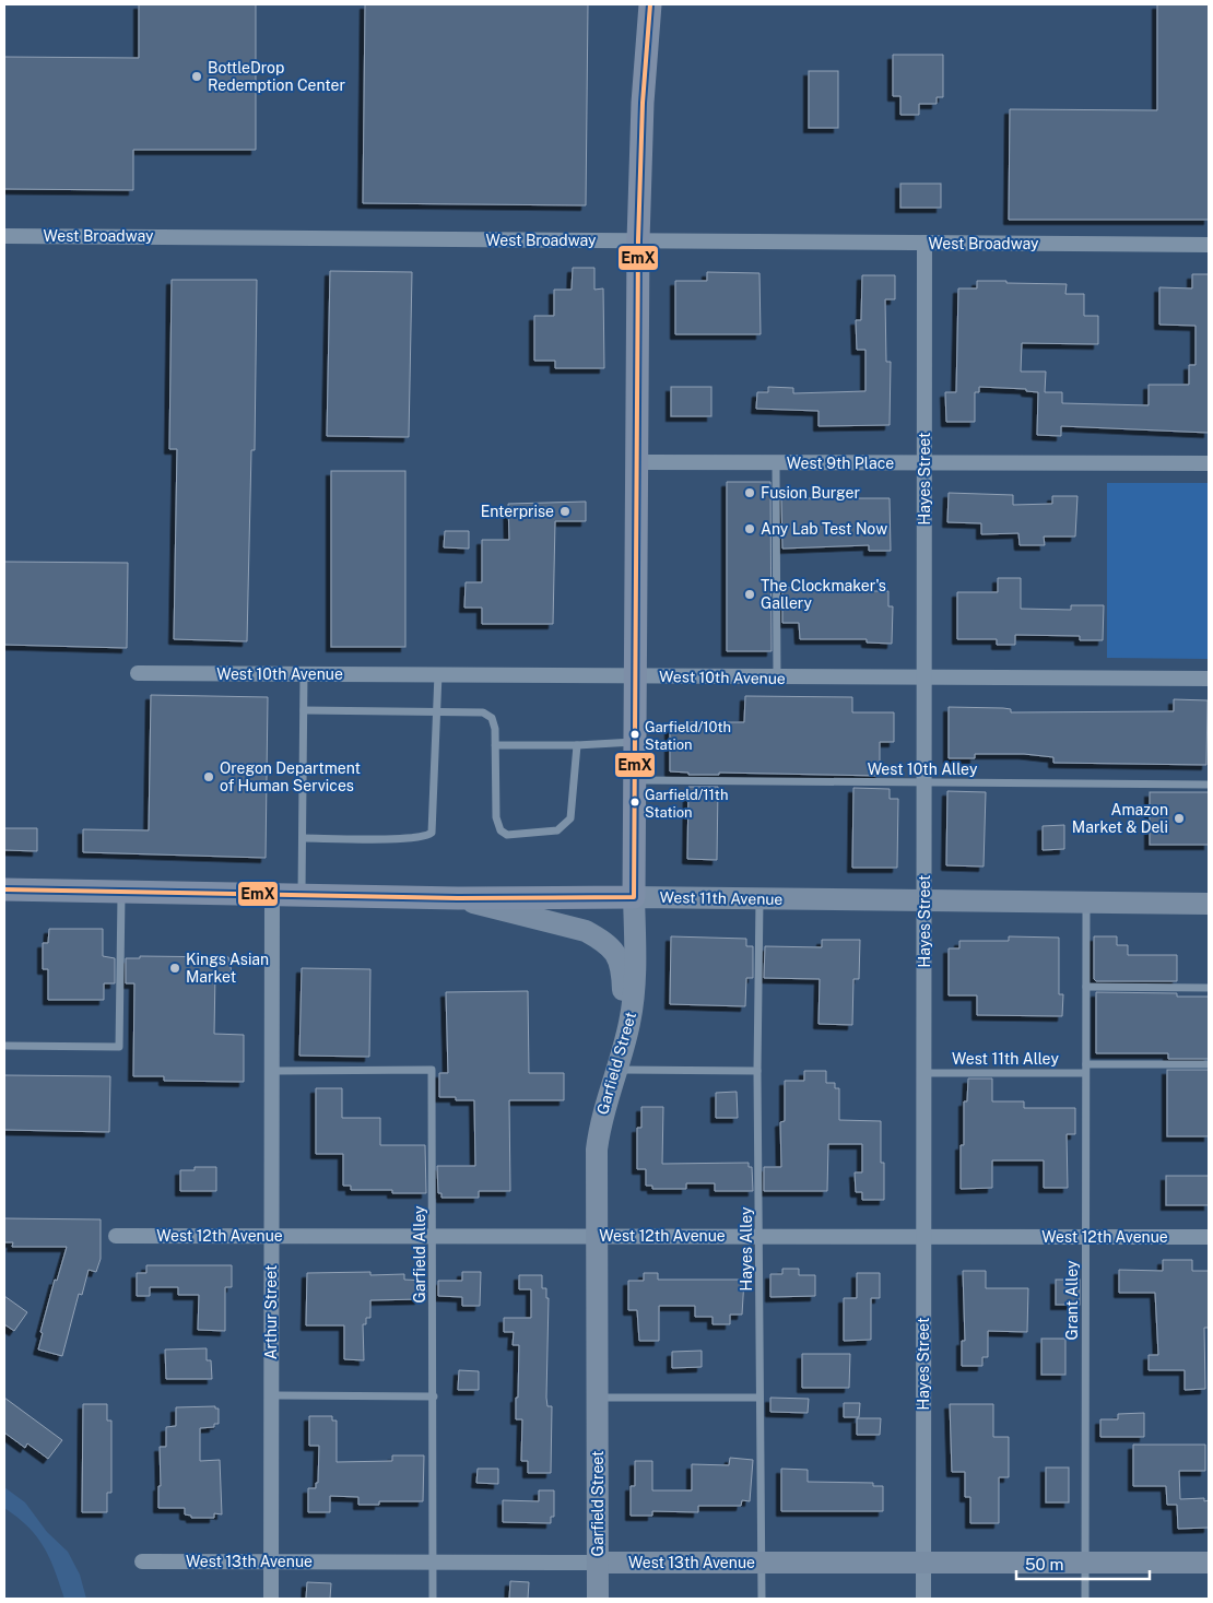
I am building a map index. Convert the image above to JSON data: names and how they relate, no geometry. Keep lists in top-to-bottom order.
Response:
{
  "streets": {
    "main road": ["West 11th Avenue", "Garfield Street", "West 13th Avenue"],
    "street": [
      "West Broadway",
      "West 9th Place",
      "Hayes Street",
      "West 10th Avenue",
      "West 12th Avenue",
      "Arthur Street"
    ],
    "lane": [
      "West 10th Alley",
      "West 11th Alley",
      "Hayes Alley",
      "Garfield Alley",
      "Grant Alley"
    ]
  },
  "crossings": [
    ["West Broadway", "Hayes Street"],
    ["West Broadway", "Garfield Street"],
    ["West 9th Place", "Hayes Street"],
    ["West 9th Place", "Garfield Street"],
    ["Hayes Street", "West 10th Avenue"],
    ["Hayes Street", "West 10th Alley"],
    ["Hayes Street", "West 11th Avenue"],
    ["Hayes Street", "West 11th Alley"],
    ["Hayes Street", "West 12th Avenue"],
    ["Hayes Street", "West 13th Avenue"],
    ["West 10th Avenue", "Garfield Street"],
    ["West 10th Alley", "Garfield Street"],
    ["West 11th Avenue", "Garfield Street"],
    ["West 11th Avenue", "Hayes Alley"],
    ["West 11th Avenue", "Grant Alley"],
    ["West 11th Avenue", "Arthur Street"],
    ["West 11th Alley", "Grant Alley"],
    ["Garfield Street", "West 12th Avenue"],
    ["Garfield Street", "West 13th Avenue"],
    ["West 12th Avenue", "Hayes Alley"],
    ["West 12th Avenue", "Garfield Alley"],
    ["West 12th Avenue", "Grant Alley"],
    ["West 12th Avenue", "Arthur Street"],
    ["Hayes Alley", "West 13th Avenue"],
    ["Garfield Alley", "Arthur Street"],
    ["Garfield Alley", "West 13th Avenue"],
    ["Grant Alley", "West 13th Avenue"],
    ["Arthur Street", "West 13th Avenue"]
  ],
  "places": [
    "BottleDrop Redemption Center",
    "Fusion Burger",
    "Enterprise",
    "Any Lab Test Now",
    "The Clockmaker's Gallery",
    "Garfield/10th Station",
    "Oregon Department of Human Services",
    "Garfield/11th Station",
    "Amazon Market & Deli",
    "Kings Asian Market"
  ],
  "lines": ["transit line EmX"],
  "scale_bar": "50 m"
}
